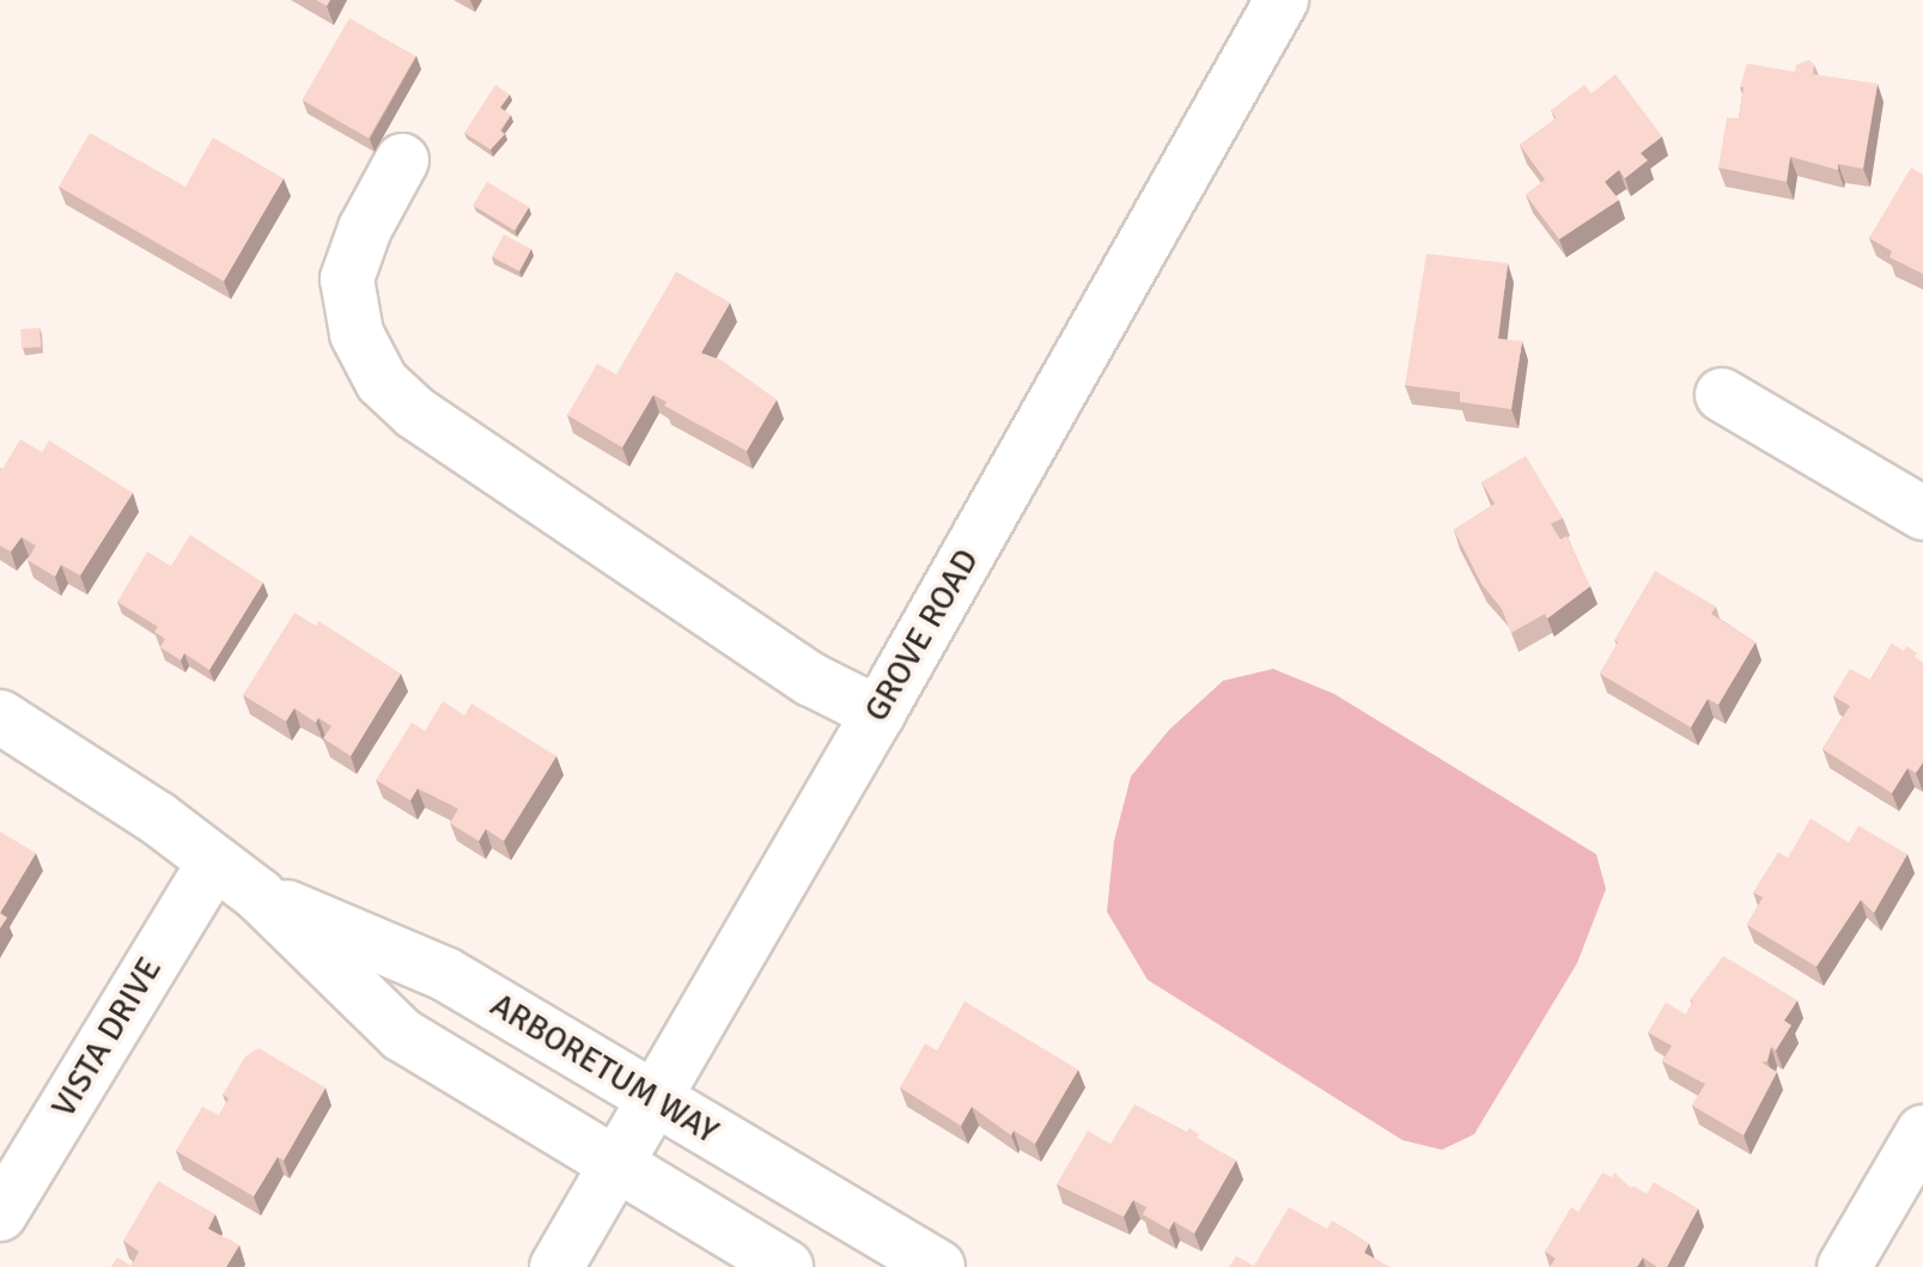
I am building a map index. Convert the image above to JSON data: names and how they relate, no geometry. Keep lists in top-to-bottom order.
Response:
{
  "streets": {
    "street": ["GROVE ROAD", "VISTA DRIVE", "ARBORETUM WAY"]
  },
  "crossings": [
    ["GROVE ROAD", "ARBORETUM WAY"],
    ["VISTA DRIVE", "ARBORETUM WAY"]
  ]
}
